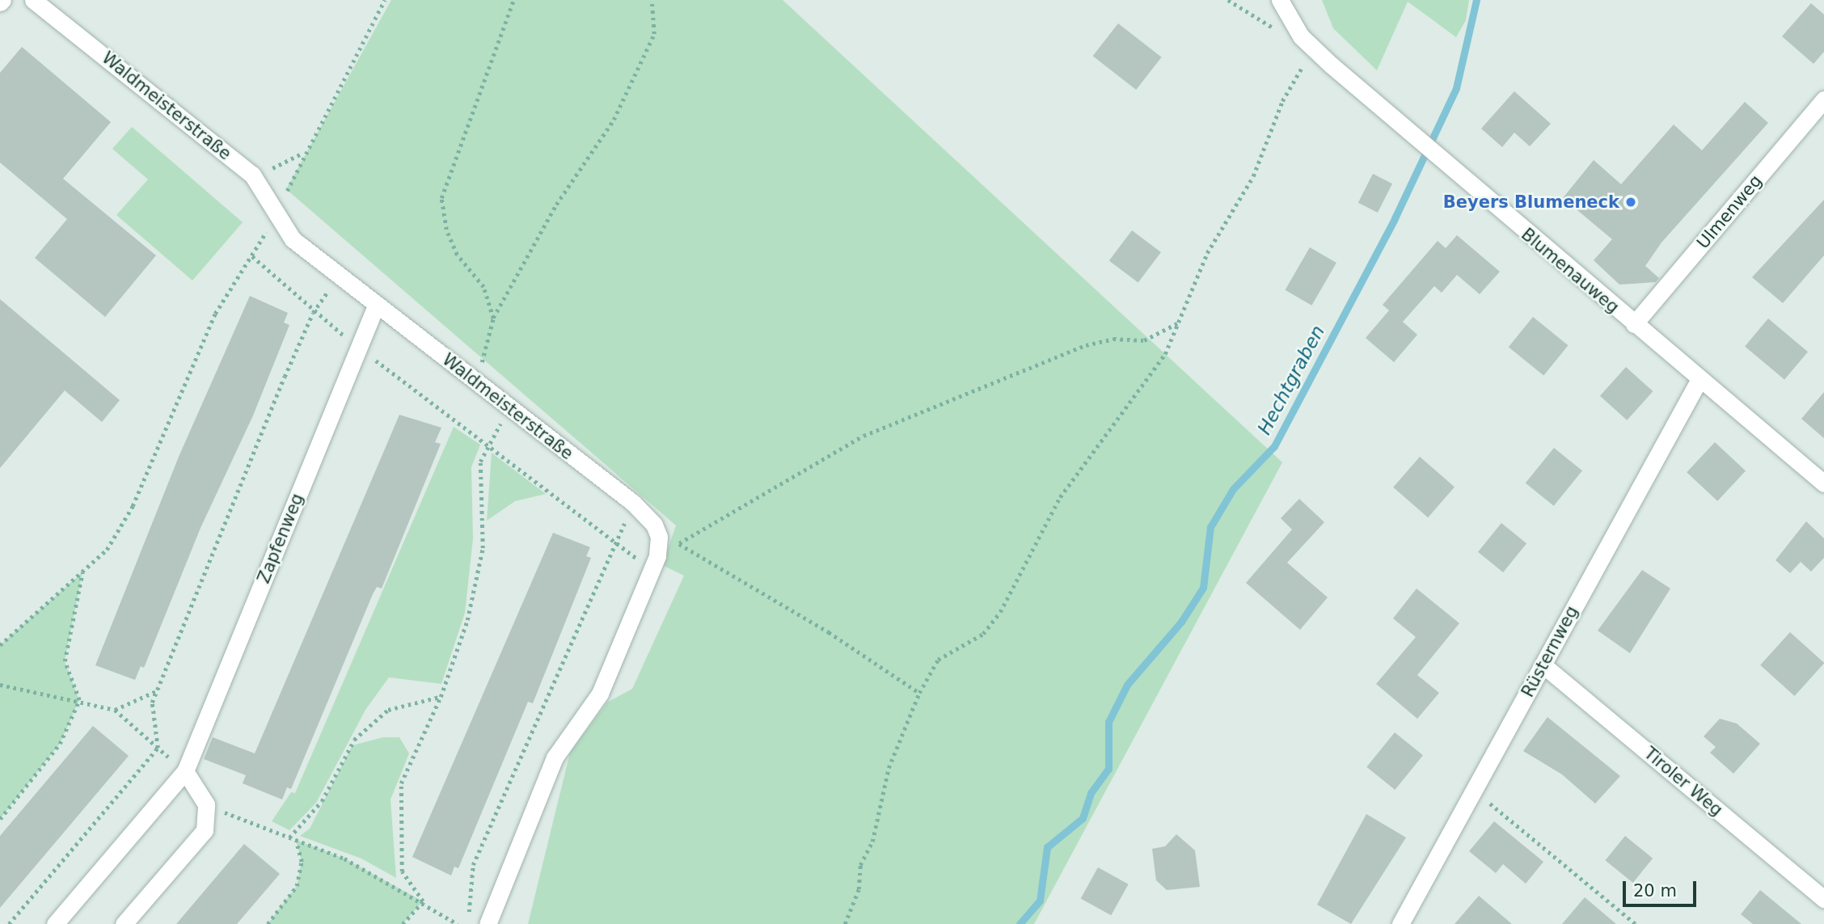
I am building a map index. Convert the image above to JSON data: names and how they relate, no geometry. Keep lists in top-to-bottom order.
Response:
{
  "streets": {
    "street": [
      "Waldmeisterstraße",
      "Ulmenweg",
      "Blumenauweg",
      "Zapfenweg",
      "Rüsternweg",
      "Tiroler Weg"
    ]
  },
  "crossings": [
    ["Waldmeisterstraße", "Zapfenweg"],
    ["Ulmenweg", "Blumenauweg"],
    ["Blumenauweg", "Rüsternweg"],
    ["Rüsternweg", "Tiroler Weg"]
  ],
  "water": ["Hechtgraben"],
  "places": ["Beyers Blumeneck"],
  "scale_bar": "20 m"
}
